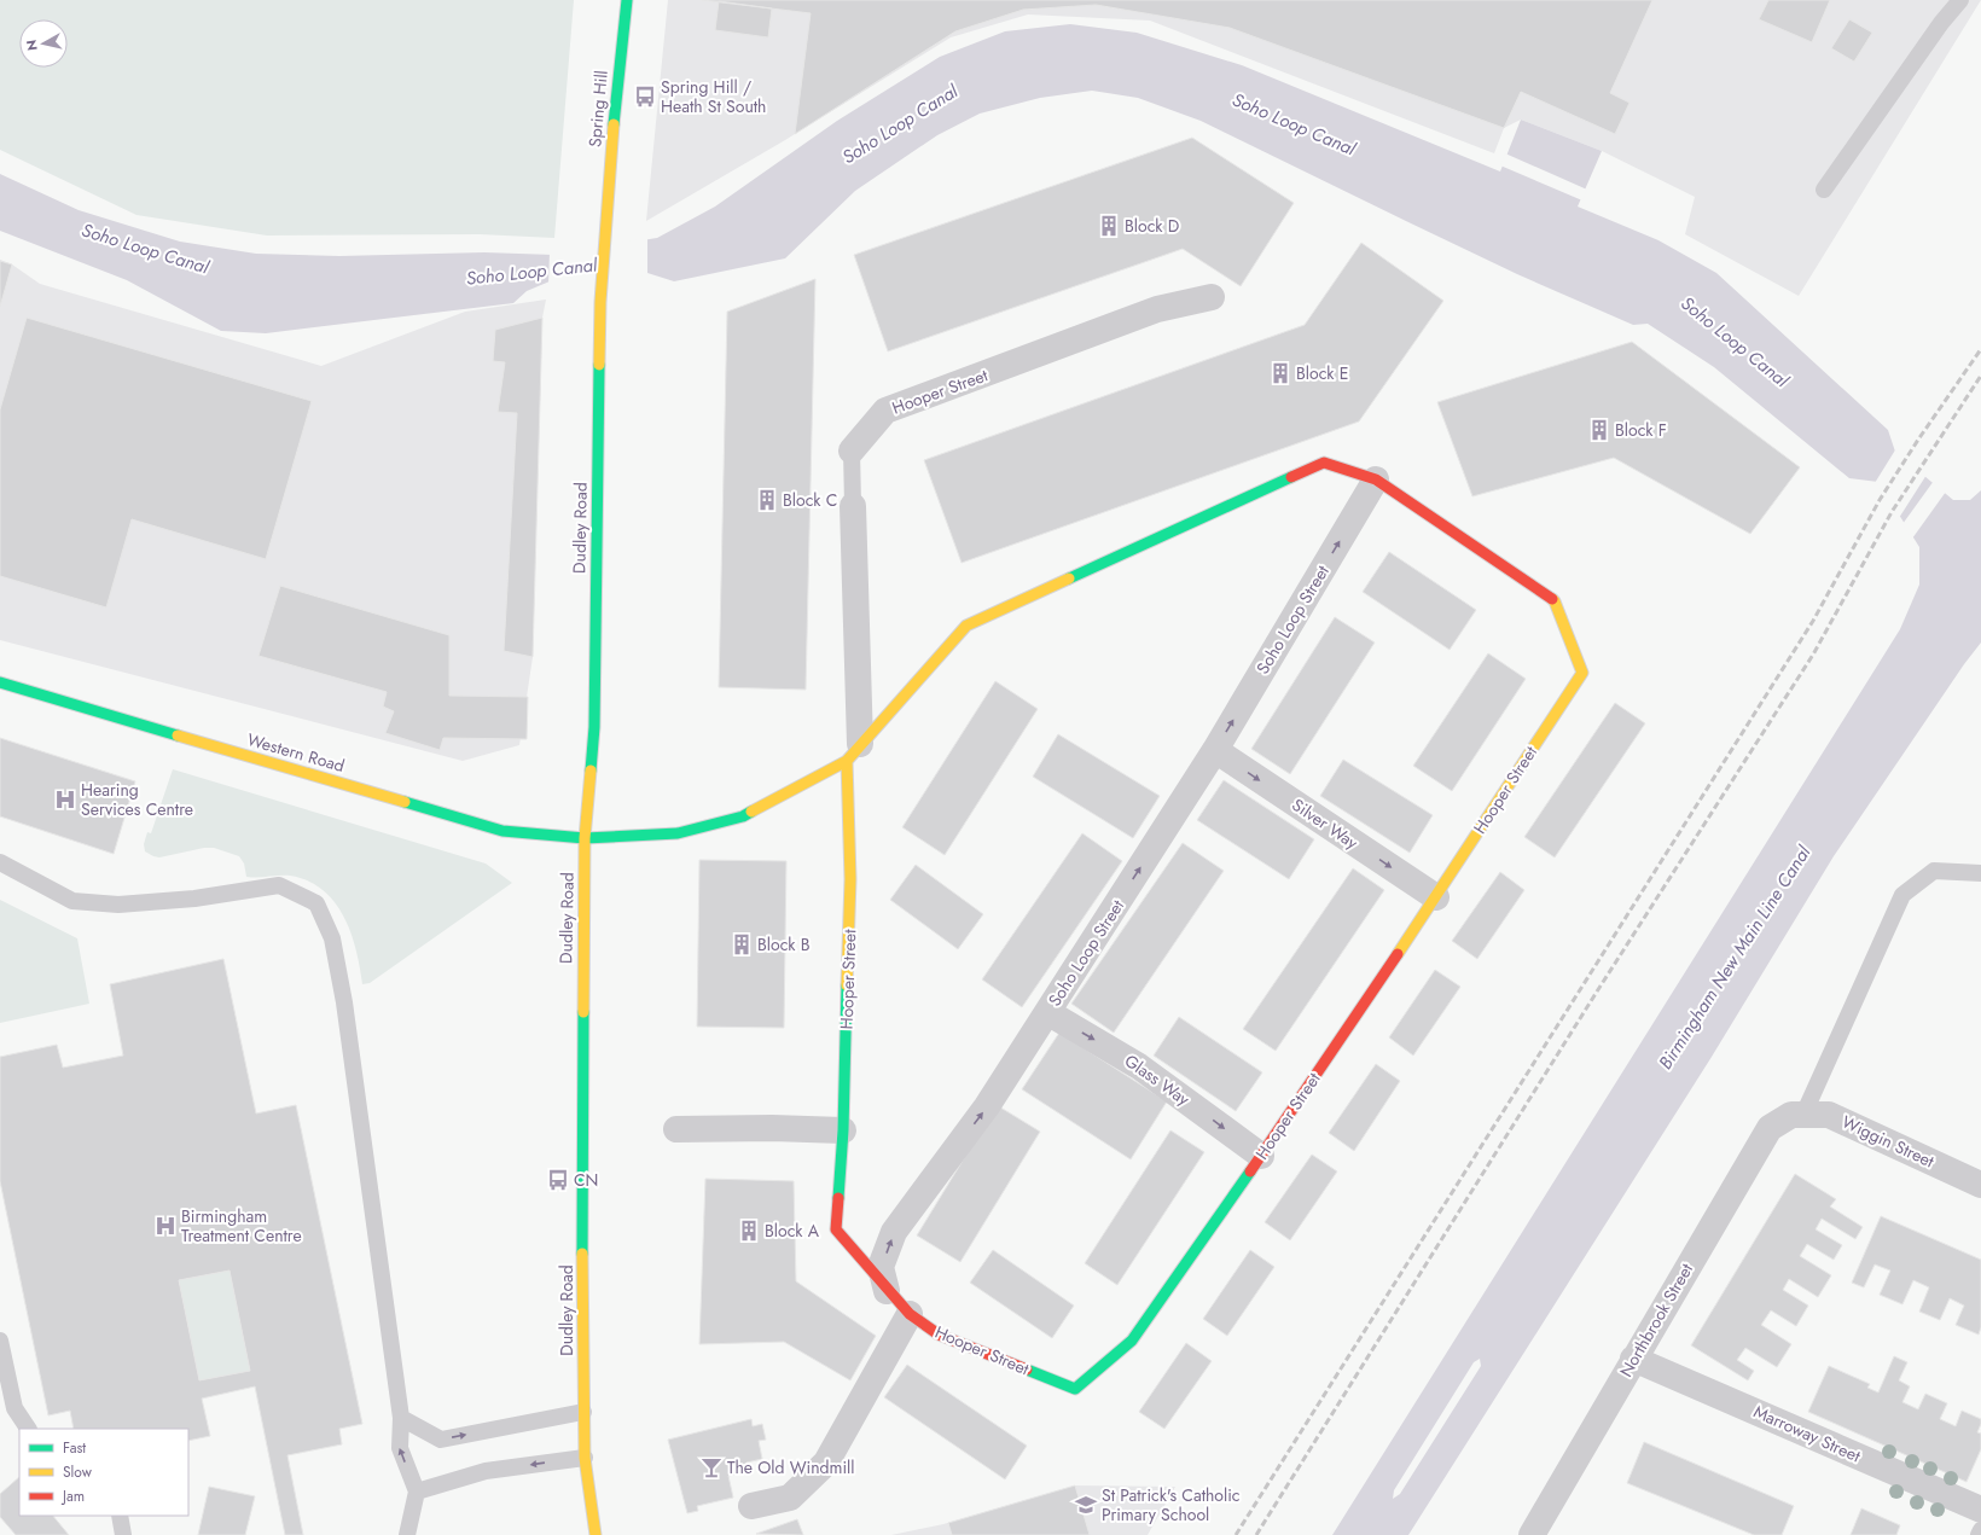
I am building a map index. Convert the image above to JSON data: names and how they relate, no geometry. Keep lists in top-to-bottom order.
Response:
{
  "streets": {
    "street": [
      "Spring Hill",
      "Hooper Street",
      "Dudley Road",
      "Soho Loop Street",
      "Western Road",
      "Silver Way",
      "Glass Way",
      "Wiggin Street",
      "Northbrook Street",
      "Marroway Street"
    ]
  },
  "crossings": [
    ["Spring Hill", "Dudley Road"],
    ["Hooper Street", "Soho Loop Street"],
    ["Hooper Street", "Western Road"],
    ["Hooper Street", "Silver Way"],
    ["Hooper Street", "Glass Way"],
    ["Dudley Road", "Western Road"],
    ["Soho Loop Street", "Silver Way"],
    ["Soho Loop Street", "Glass Way"],
    ["Wiggin Street", "Northbrook Street"],
    ["Northbrook Street", "Marroway Street"]
  ],
  "one_way": ["Soho Loop Street", "Silver Way", "Glass Way"],
  "water": ["Soho Loop Canal", "Birmingham New Main Line Canal"],
  "places": {
    "bus stop": ["Spring Hill / Heath St South", "CN"],
    "building": [
      "Block D",
      "Block E",
      "Block F",
      "Block C",
      "Block B",
      "Block A"
    ],
    "hospital": ["Hearing Services Centre", "Birmingham Treatment Centre"],
    "bar": ["The Old Windmill"],
    "school or university": ["St Patrick's Catholic Primary School"]
  },
  "legend": ["Fast", "Slow", "Jam"],
  "north": "left"
}
